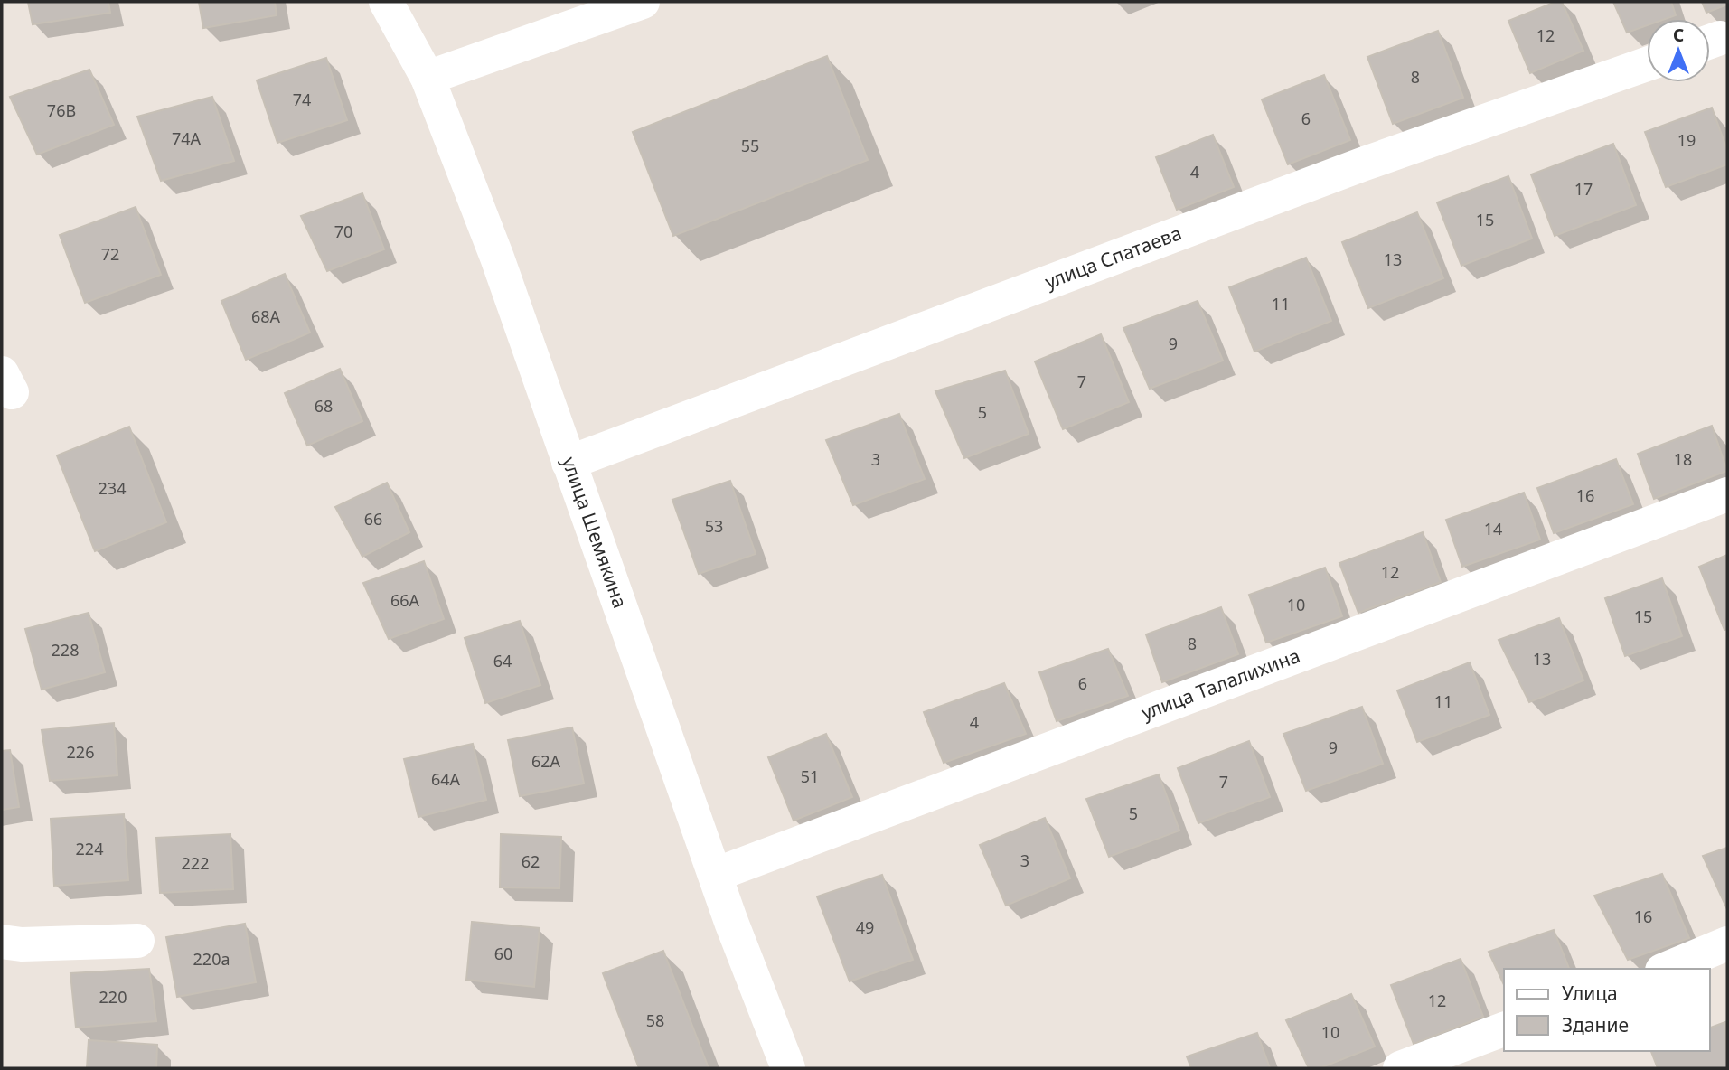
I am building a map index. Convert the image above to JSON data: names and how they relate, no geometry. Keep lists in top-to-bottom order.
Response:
{
  "streets": {
    "street": ["улица Спатаева", "улица Шемякина", "улица Талалихина"]
  },
  "crossings": [
    ["улица Спатаева", "улица Шемякина"],
    ["улица Шемякина", "улица Талалихина"]
  ],
  "house_numbers": [
    "12",
    "8",
    "74",
    "76В",
    "6",
    "74А",
    "19",
    "55",
    "4",
    "17",
    "15",
    "70",
    "72",
    "13",
    "11",
    "68А",
    "9",
    "7",
    "68",
    "5",
    "3",
    "18",
    "234",
    "16",
    "66",
    "53",
    "14",
    "12",
    "66А",
    "10",
    "15",
    "8",
    "228",
    "13",
    "64",
    "6",
    "11",
    "4",
    "9",
    "226",
    "62А",
    "51",
    "64А",
    "7",
    "5",
    "224",
    "3",
    "62",
    "222",
    "16",
    "49",
    "60",
    "220а",
    "220",
    "12",
    "58",
    "10"
  ],
  "legend": ["Улица", "Здание"],
  "north": "top"
}
